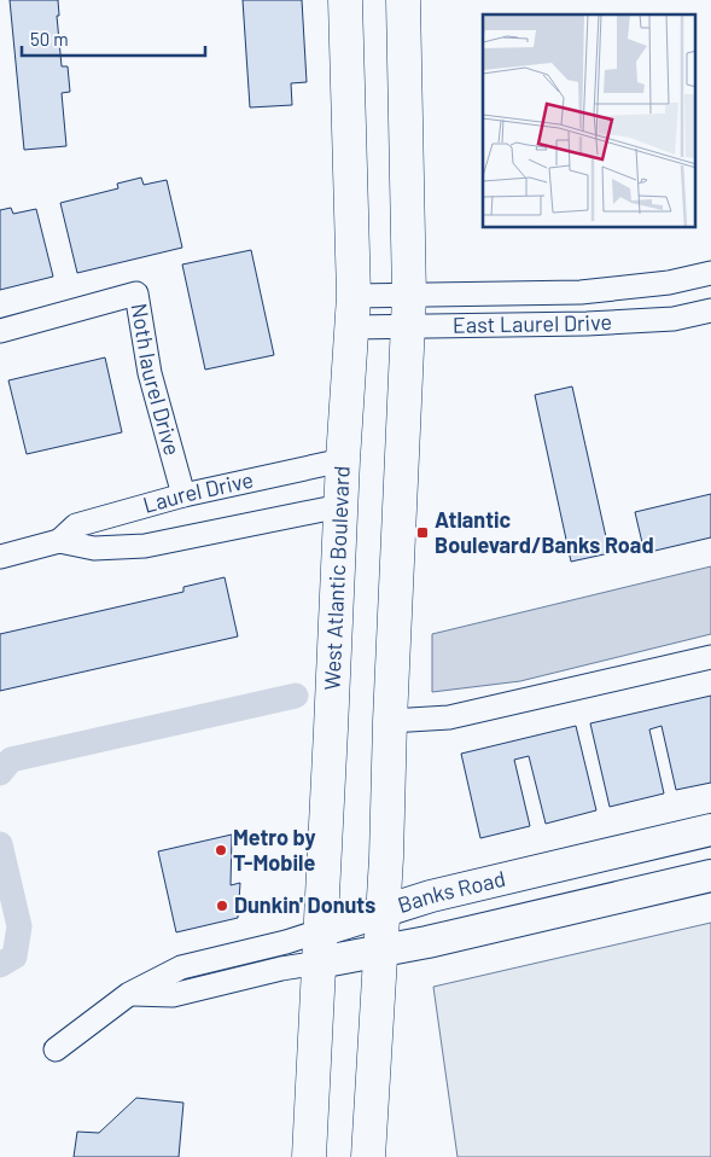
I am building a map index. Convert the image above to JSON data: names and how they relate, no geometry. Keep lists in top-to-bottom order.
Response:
{
  "streets": {
    "main road": ["West Atlantic Boulevard"],
    "street": [
      "East Laurel Drive",
      "Noth laurel Drive",
      "Laurel Drive",
      "Banks Road"
    ]
  },
  "crossings": [
    ["East Laurel Drive", "West Atlantic Boulevard"],
    ["Noth laurel Drive", "Laurel Drive"],
    ["Laurel Drive", "West Atlantic Boulevard"],
    ["West Atlantic Boulevard", "Banks Road"]
  ],
  "places": {
    "transit": ["Atlantic Boulevard/Banks Road"],
    "other": ["Metro by T-Mobile", "Dunkin' Donuts"]
  },
  "scale_bar": "50 m"
}
